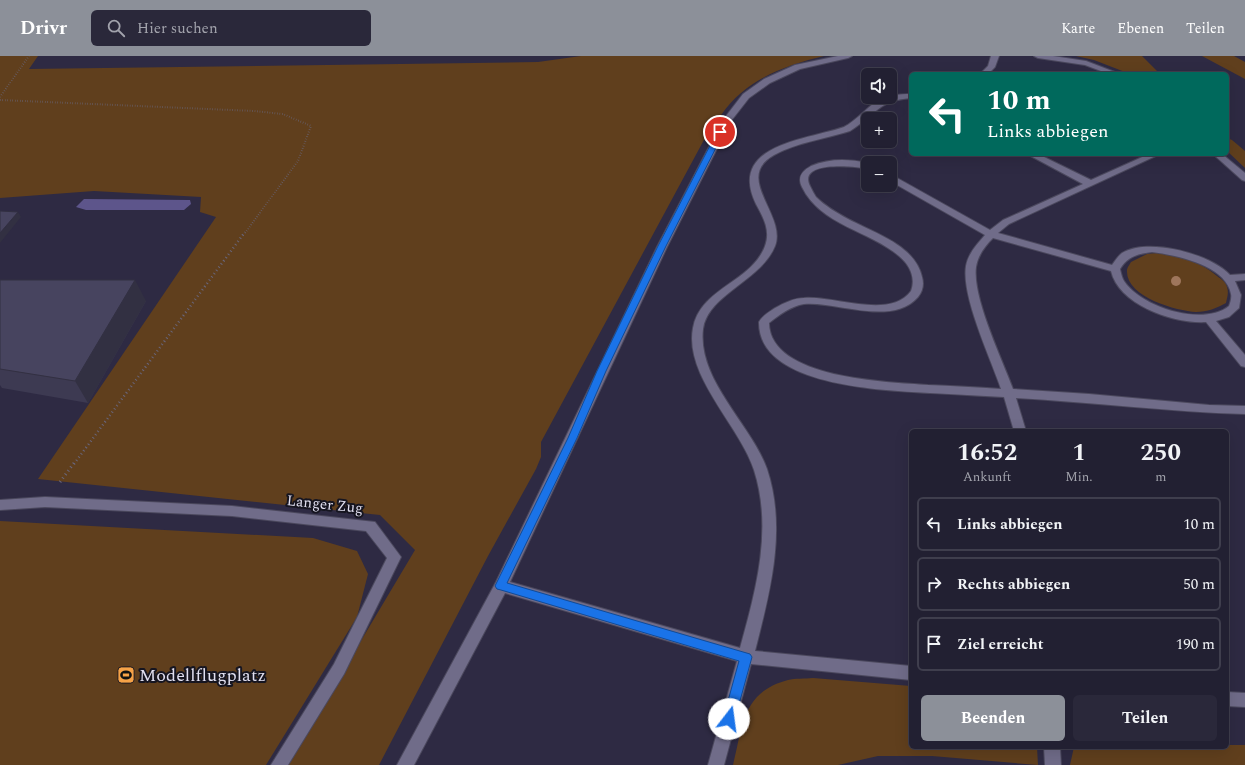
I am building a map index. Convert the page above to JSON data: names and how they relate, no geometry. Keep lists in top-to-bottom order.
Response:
{
  "streets": {
    "lane": ["Langer Zug"]
  },
  "places": {
    "sports": ["Modellflugplatz"]
  },
  "page": {
    "header": "Drivr",
    "search": "Hier suchen",
    "nav": ["Karte", "Ebenen", "Teilen"],
    "map_buttons": ["+", "−"],
    "turn": ["10 m", "Links abbiegen"],
    "eta": [
      "16:52",
      "Ankunft",
      "1",
      "Min.",
      "250",
      "m"
    ],
    "list": [
      {
        "name": "Links abbiegen",
        "value": "10 m"
      },
      {
        "name": "Rechts abbiegen",
        "value": "50 m"
      },
      {
        "name": "Ziel erreicht",
        "value": "190 m"
      }
    ],
    "buttons": ["Beenden", "Teilen"]
  }
}
